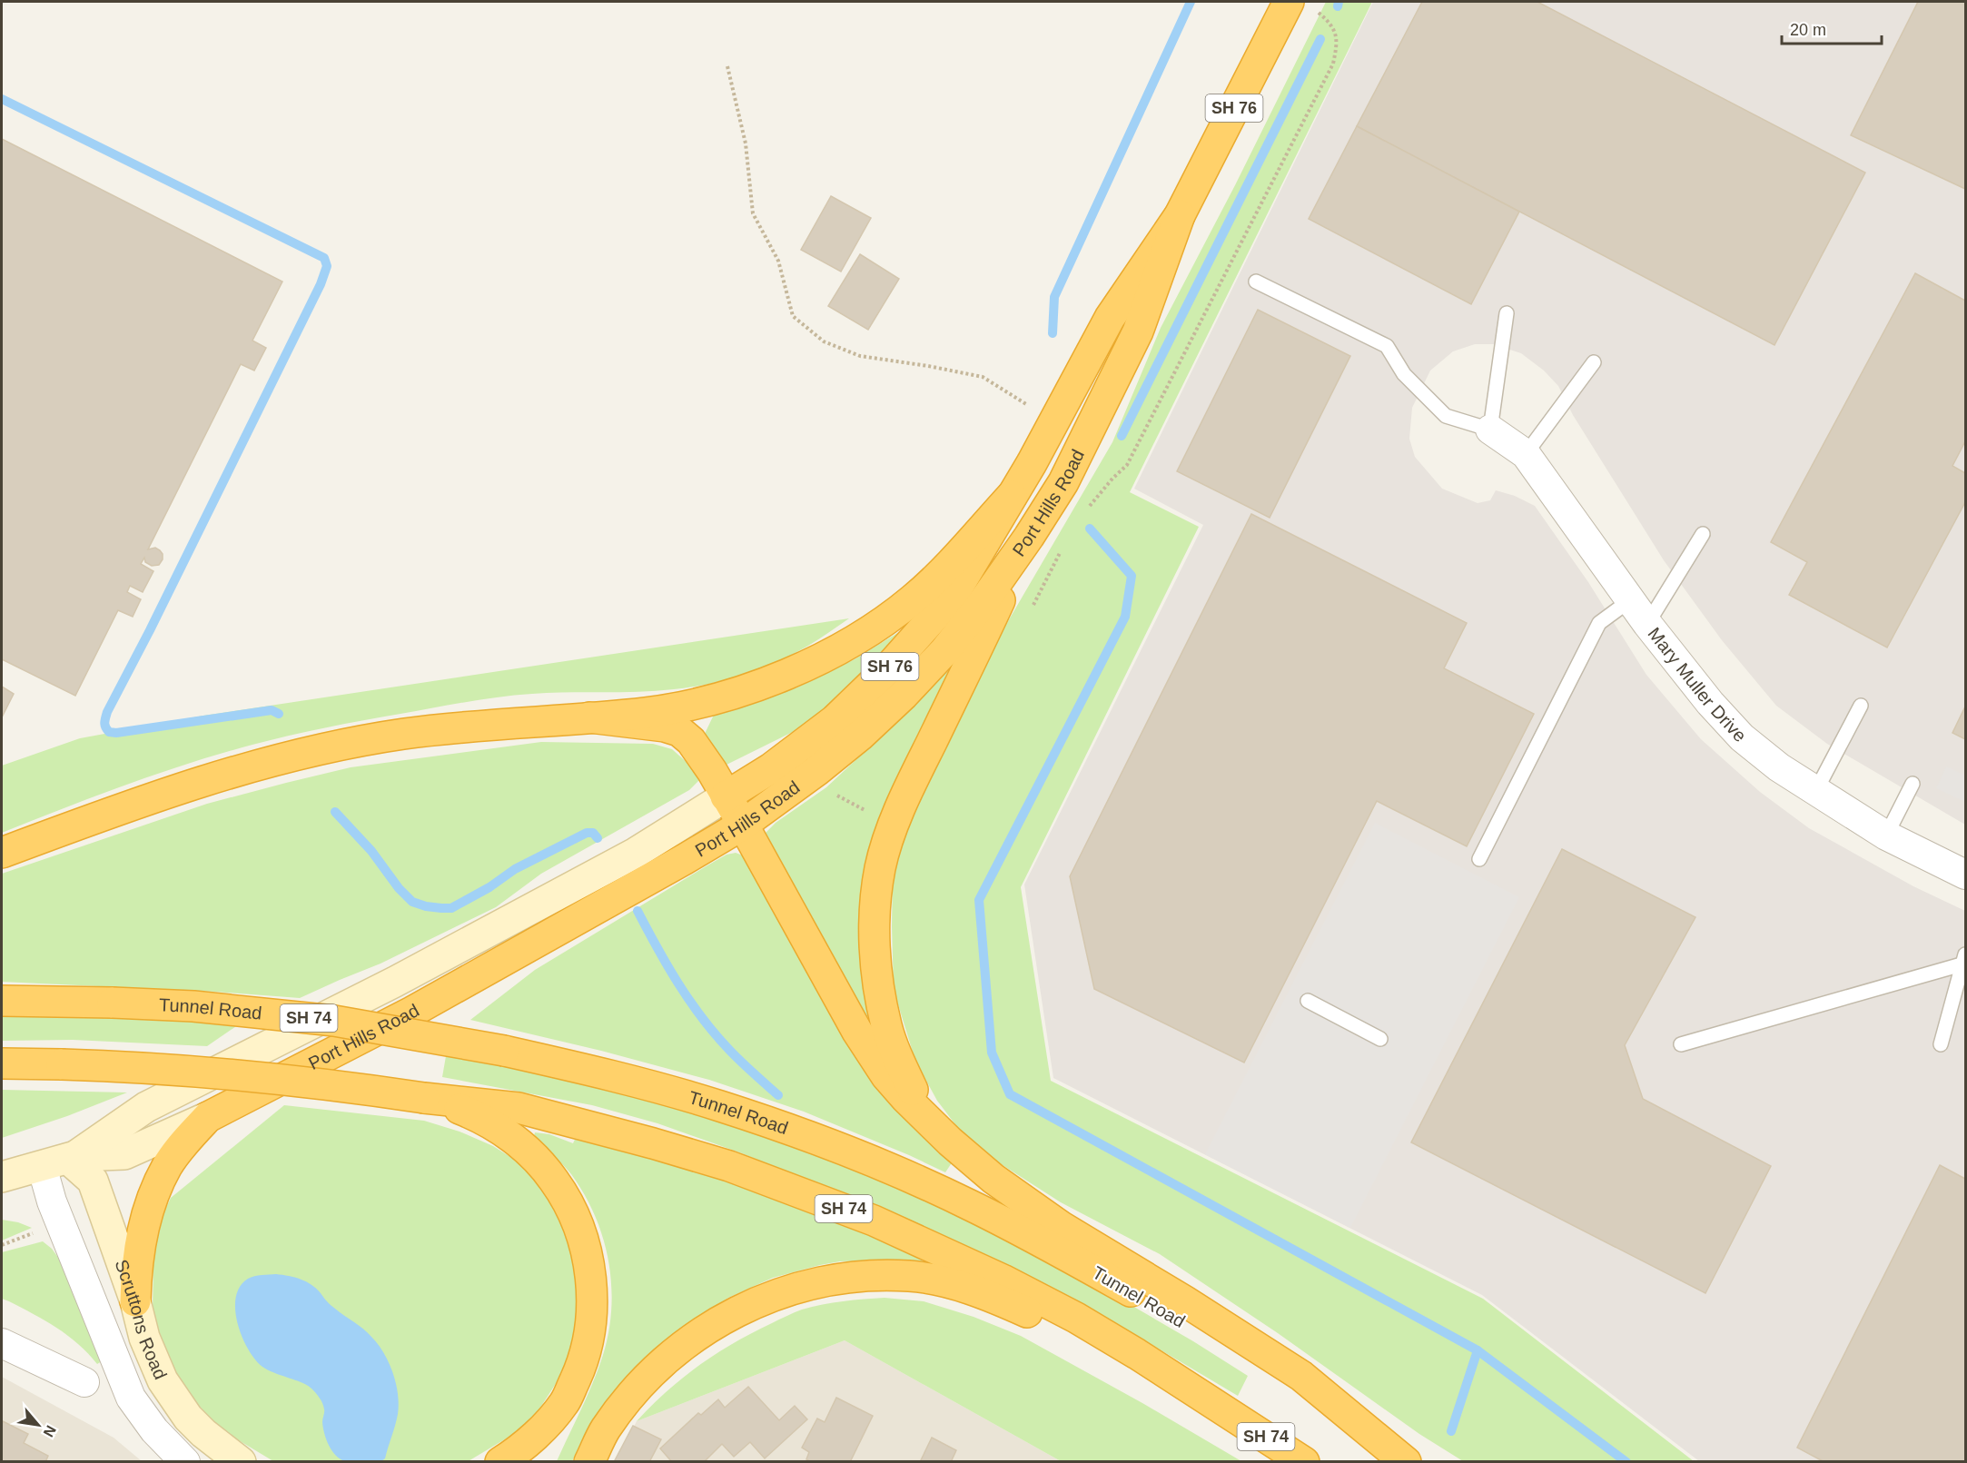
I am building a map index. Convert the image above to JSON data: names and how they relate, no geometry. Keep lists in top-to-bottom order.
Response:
{
  "streets": {
    "highway": [
      "SH 76",
      "Port Hills Road",
      "Tunnel Road",
      "SH 74"
    ],
    "street": ["Mary Muller Drive", "Scruttons Road"]
  },
  "crossings": [
    ["Port Hills Road", "Scruttons Road"]
  ],
  "scale_bar": "20 m",
  "north": "bottom right"
}
